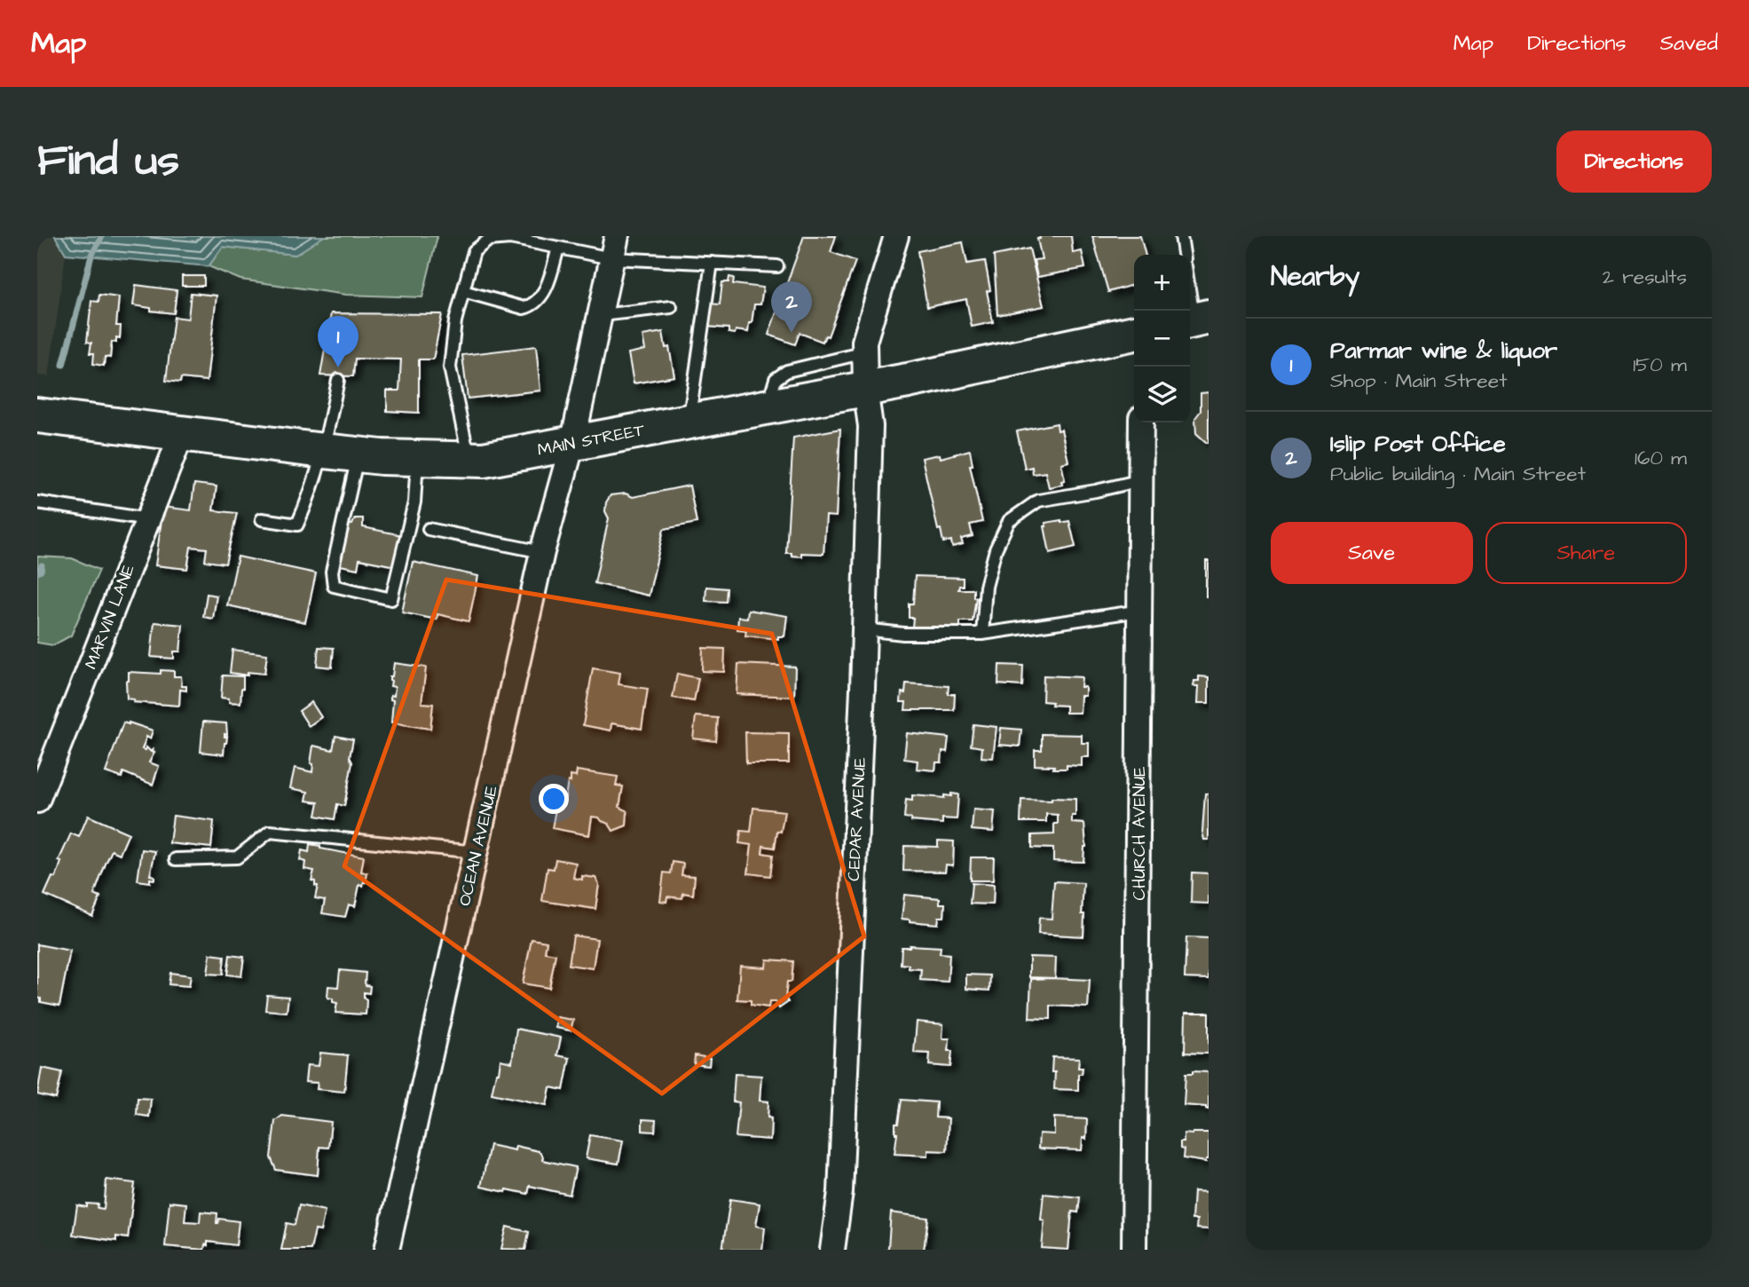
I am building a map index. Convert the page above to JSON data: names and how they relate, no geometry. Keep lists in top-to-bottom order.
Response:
{
  "streets": {
    "main road": ["MAIN STREET"],
    "street": [
      "MARVIN LANE",
      "CEDAR AVENUE",
      "CHURCH AVENUE",
      "OCEAN AVENUE"
    ]
  },
  "crossings": [
    ["MAIN STREET", "MARVIN LANE"],
    ["MAIN STREET", "CEDAR AVENUE"],
    ["MAIN STREET", "OCEAN AVENUE"]
  ],
  "page": {
    "header": "Map",
    "nav": ["Map", "Directions", "Saved"],
    "buttons": [
      "Directions",
      ["Save", "Share"]
    ],
    "title": "Find us",
    "heading": ["Nearby", "2 results"],
    "map_buttons": ["+", "−"],
    "pins": ["2", "1"],
    "list": [
      {
        "mark": "1",
        "name": "Parmar wine & liquor",
        "note": "Shop · Main Street",
        "value": "150 m"
      },
      {
        "mark": "2",
        "name": "Islip Post Office",
        "note": "Public building · Main Street",
        "value": "160 m"
      }
    ]
  }
}
